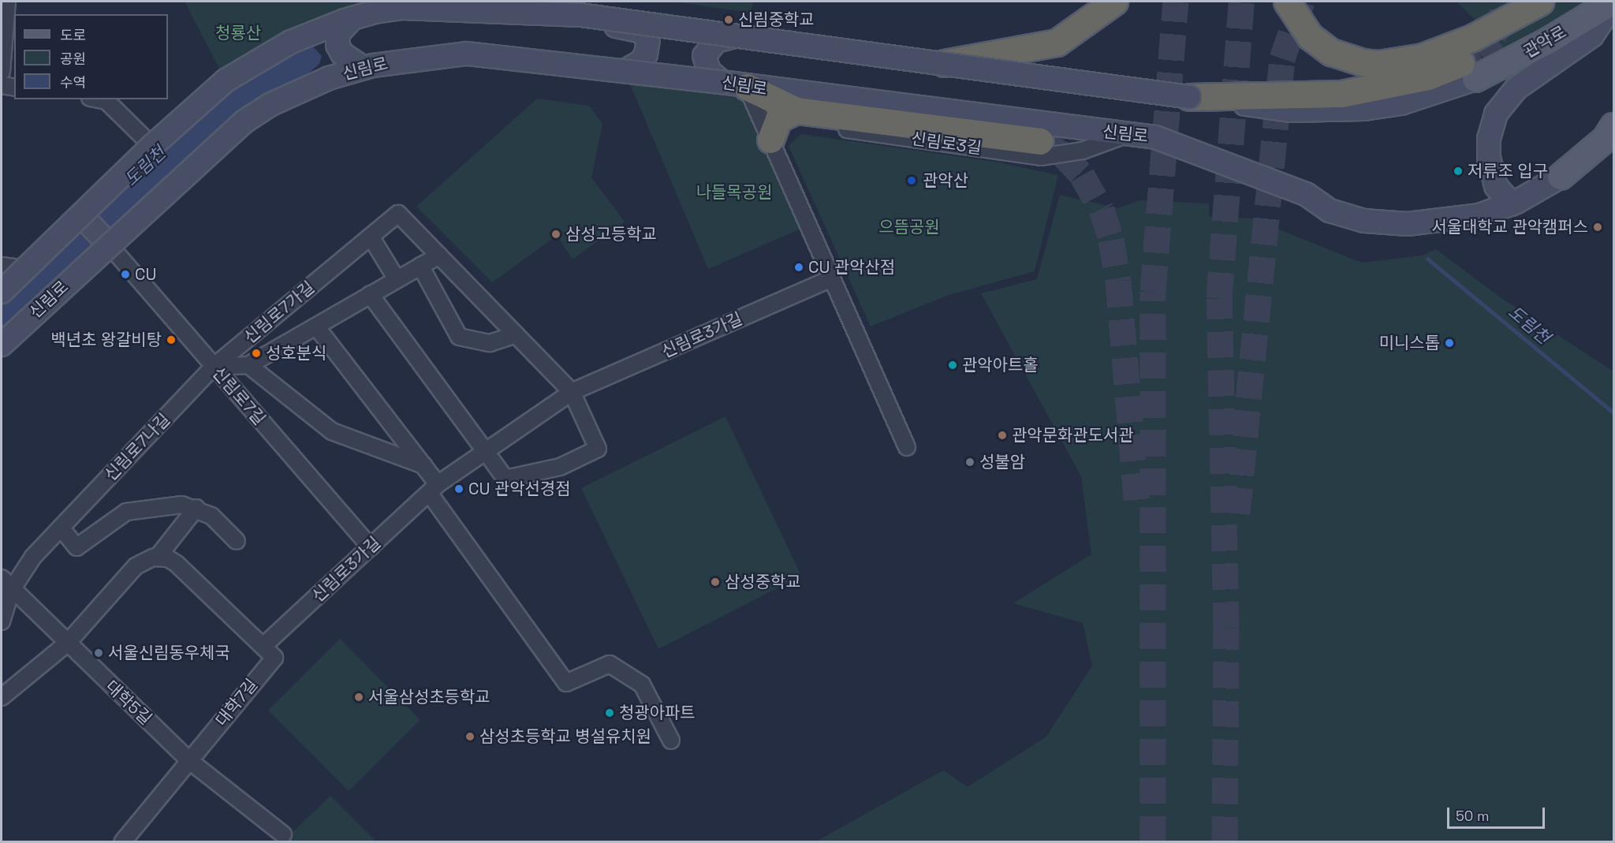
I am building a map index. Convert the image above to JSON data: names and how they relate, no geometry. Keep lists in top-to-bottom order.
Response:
{
  "streets": {
    "main road": ["관악로", "신림로"],
    "street": [
      "신림로3길",
      "신림로7가길",
      "신림로3가길",
      "신림로7길",
      "신림로7나길",
      "대학5길",
      "대학7길"
    ]
  },
  "crossings": [
    ["신림로", "신림로3길"],
    ["신림로", "신림로7길"],
    ["신림로7가길", "신림로3가길"],
    ["신림로7가길", "신림로7길"],
    ["신림로7가길", "신림로7나길"],
    ["신림로3가길", "신림로7길"],
    ["신림로3가길", "대학7길"],
    ["신림로7길", "신림로7나길"],
    ["대학5길", "대학7길"]
  ],
  "water": ["도림천"],
  "parks": ["청룡산", "나들목공원", "으뜸공원"],
  "places": [
    "신림중학교",
    "저류조 입구",
    "관악산",
    "서울대학교 관악캠퍼스",
    "삼성고등학교",
    "CU 관악산점",
    "CU",
    "백년초 왕갈비탕",
    "미니스톱",
    "성호분식",
    "관악아트홀",
    "관악문화관도서관",
    "성불암",
    "CU 관악선경점",
    "삼성중학교",
    "서울신림동우체국",
    "서울삼성초등학교",
    "청광아파트",
    "삼성초등학교 병설유치원"
  ],
  "legend": ["도로", "공원", "수역"],
  "scale_bar": "50 m"
}
